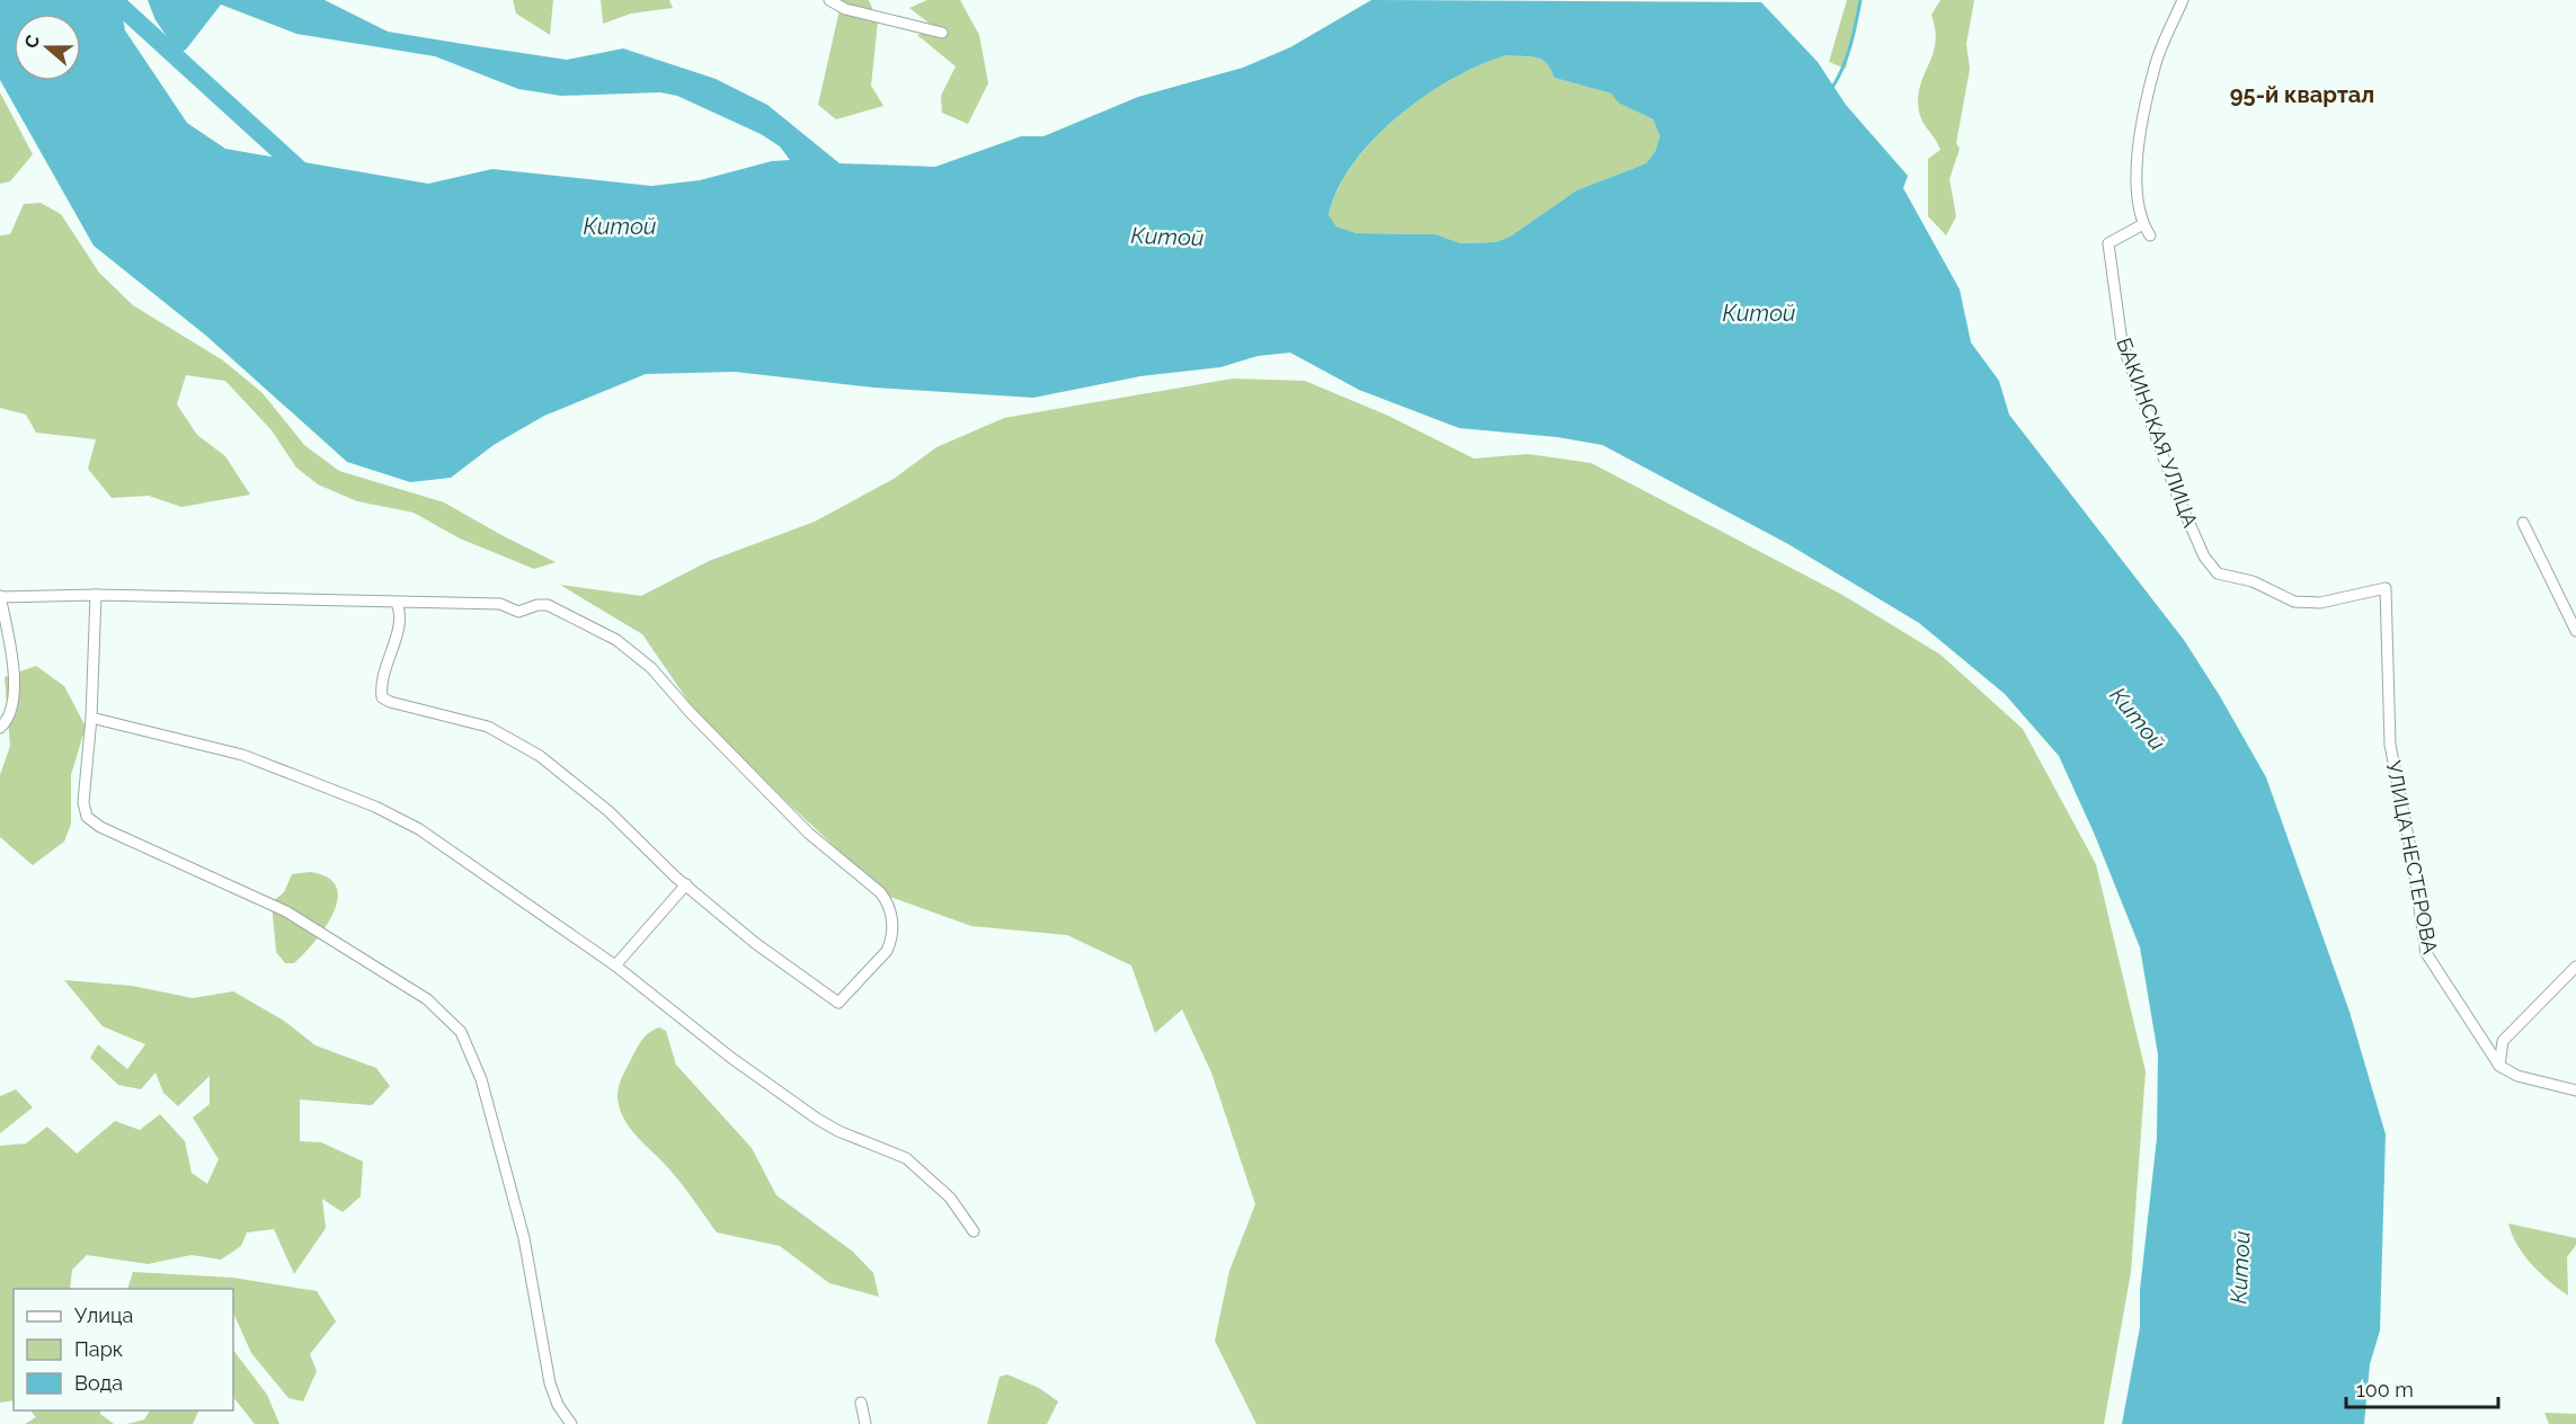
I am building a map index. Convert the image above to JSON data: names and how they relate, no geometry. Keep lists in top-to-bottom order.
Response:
{
  "streets": {
    "street": ["БАКИНСКАЯ УЛИЦА", "УЛИЦА НЕСТЕРОВА"]
  },
  "crossings": [
    ["БАКИНСКАЯ УЛИЦА", "УЛИЦА НЕСТЕРОВА"]
  ],
  "districts": ["95-й квартал"],
  "water": ["Китой"],
  "legend": ["Улица", "Парк", "Вода"],
  "scale_bar": "100 m",
  "north": "left"
}
